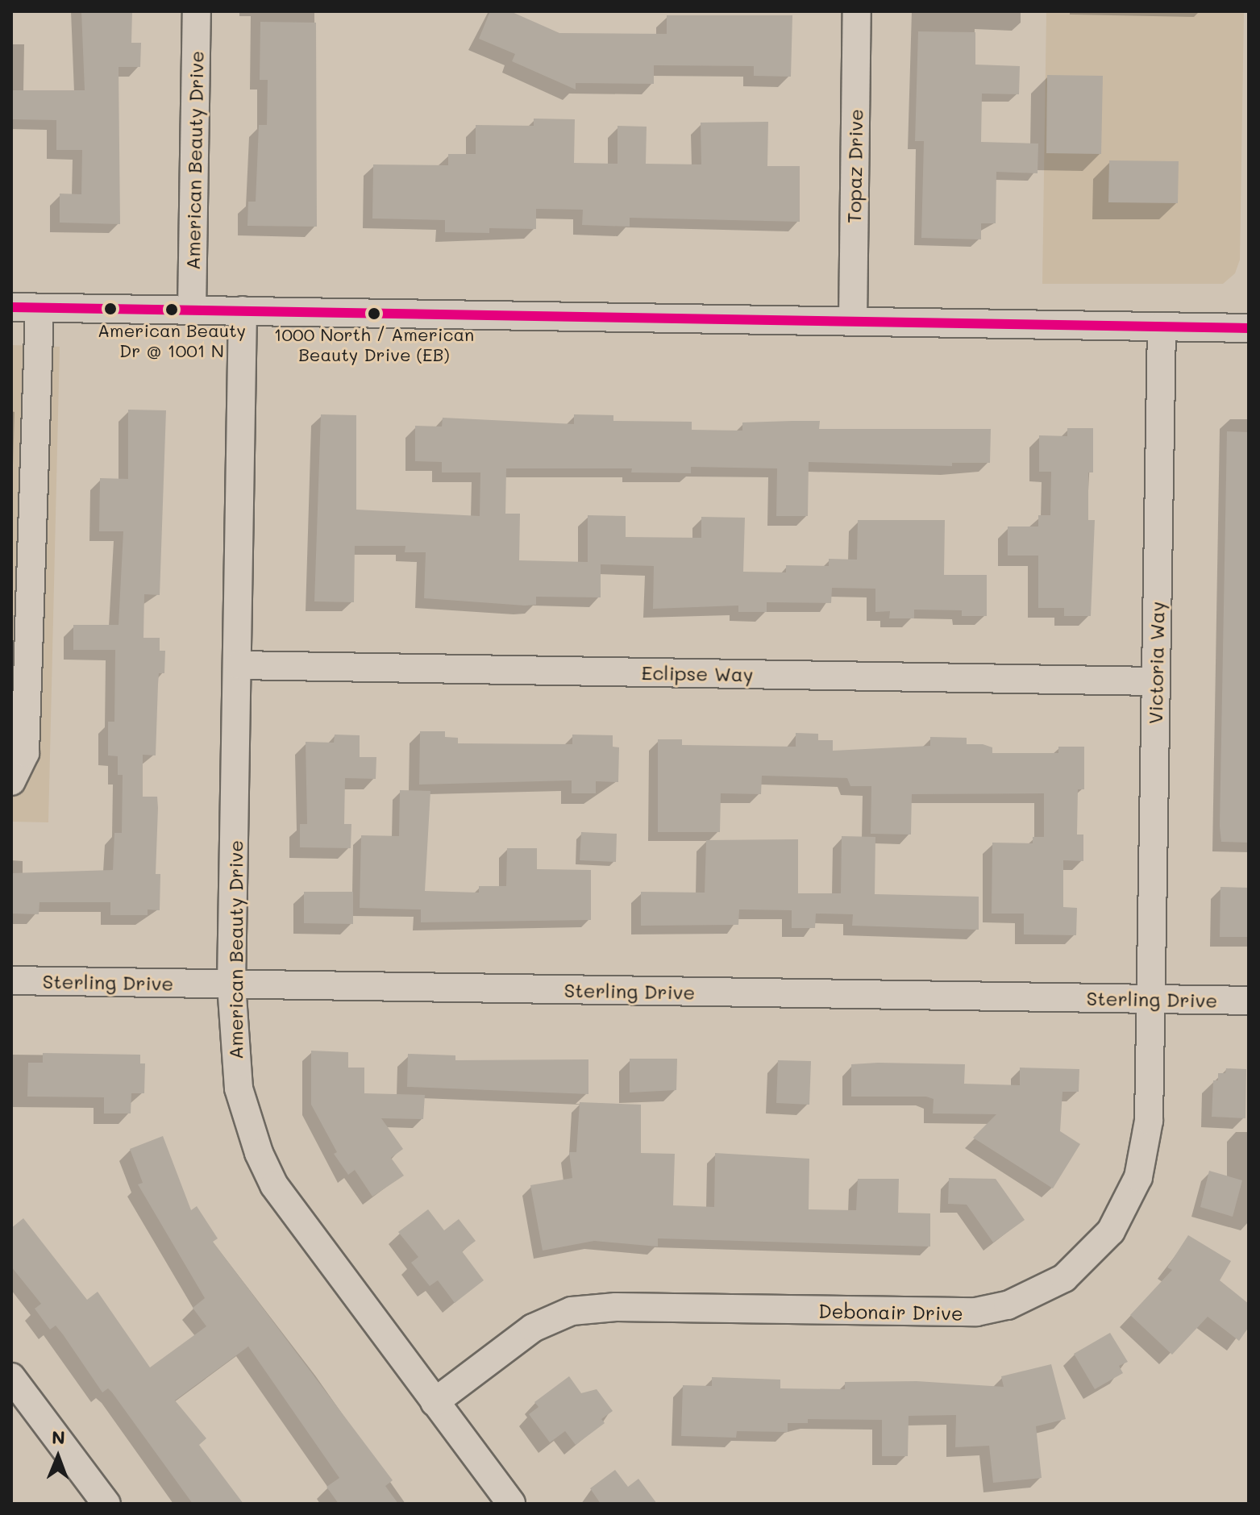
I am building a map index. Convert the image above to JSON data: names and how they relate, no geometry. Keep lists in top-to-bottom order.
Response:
{
  "streets": {
    "street": [
      "American Beauty Drive",
      "Topaz Drive",
      "Victoria Way",
      "Eclipse Way",
      "Sterling Drive",
      "Debonair Drive"
    ]
  },
  "crossings": [
    ["American Beauty Drive", "Eclipse Way"],
    ["American Beauty Drive", "Sterling Drive"],
    ["American Beauty Drive", "Debonair Drive"],
    ["Victoria Way", "Eclipse Way"],
    ["Victoria Way", "Sterling Drive"],
    ["Victoria Way", "Debonair Drive"],
    ["Sterling Drive", "Debonair Drive"]
  ],
  "places": ["American Beauty Dr @ 1001 N", "1000 North / American Beauty Drive (EB)"],
  "north": "top"
}
